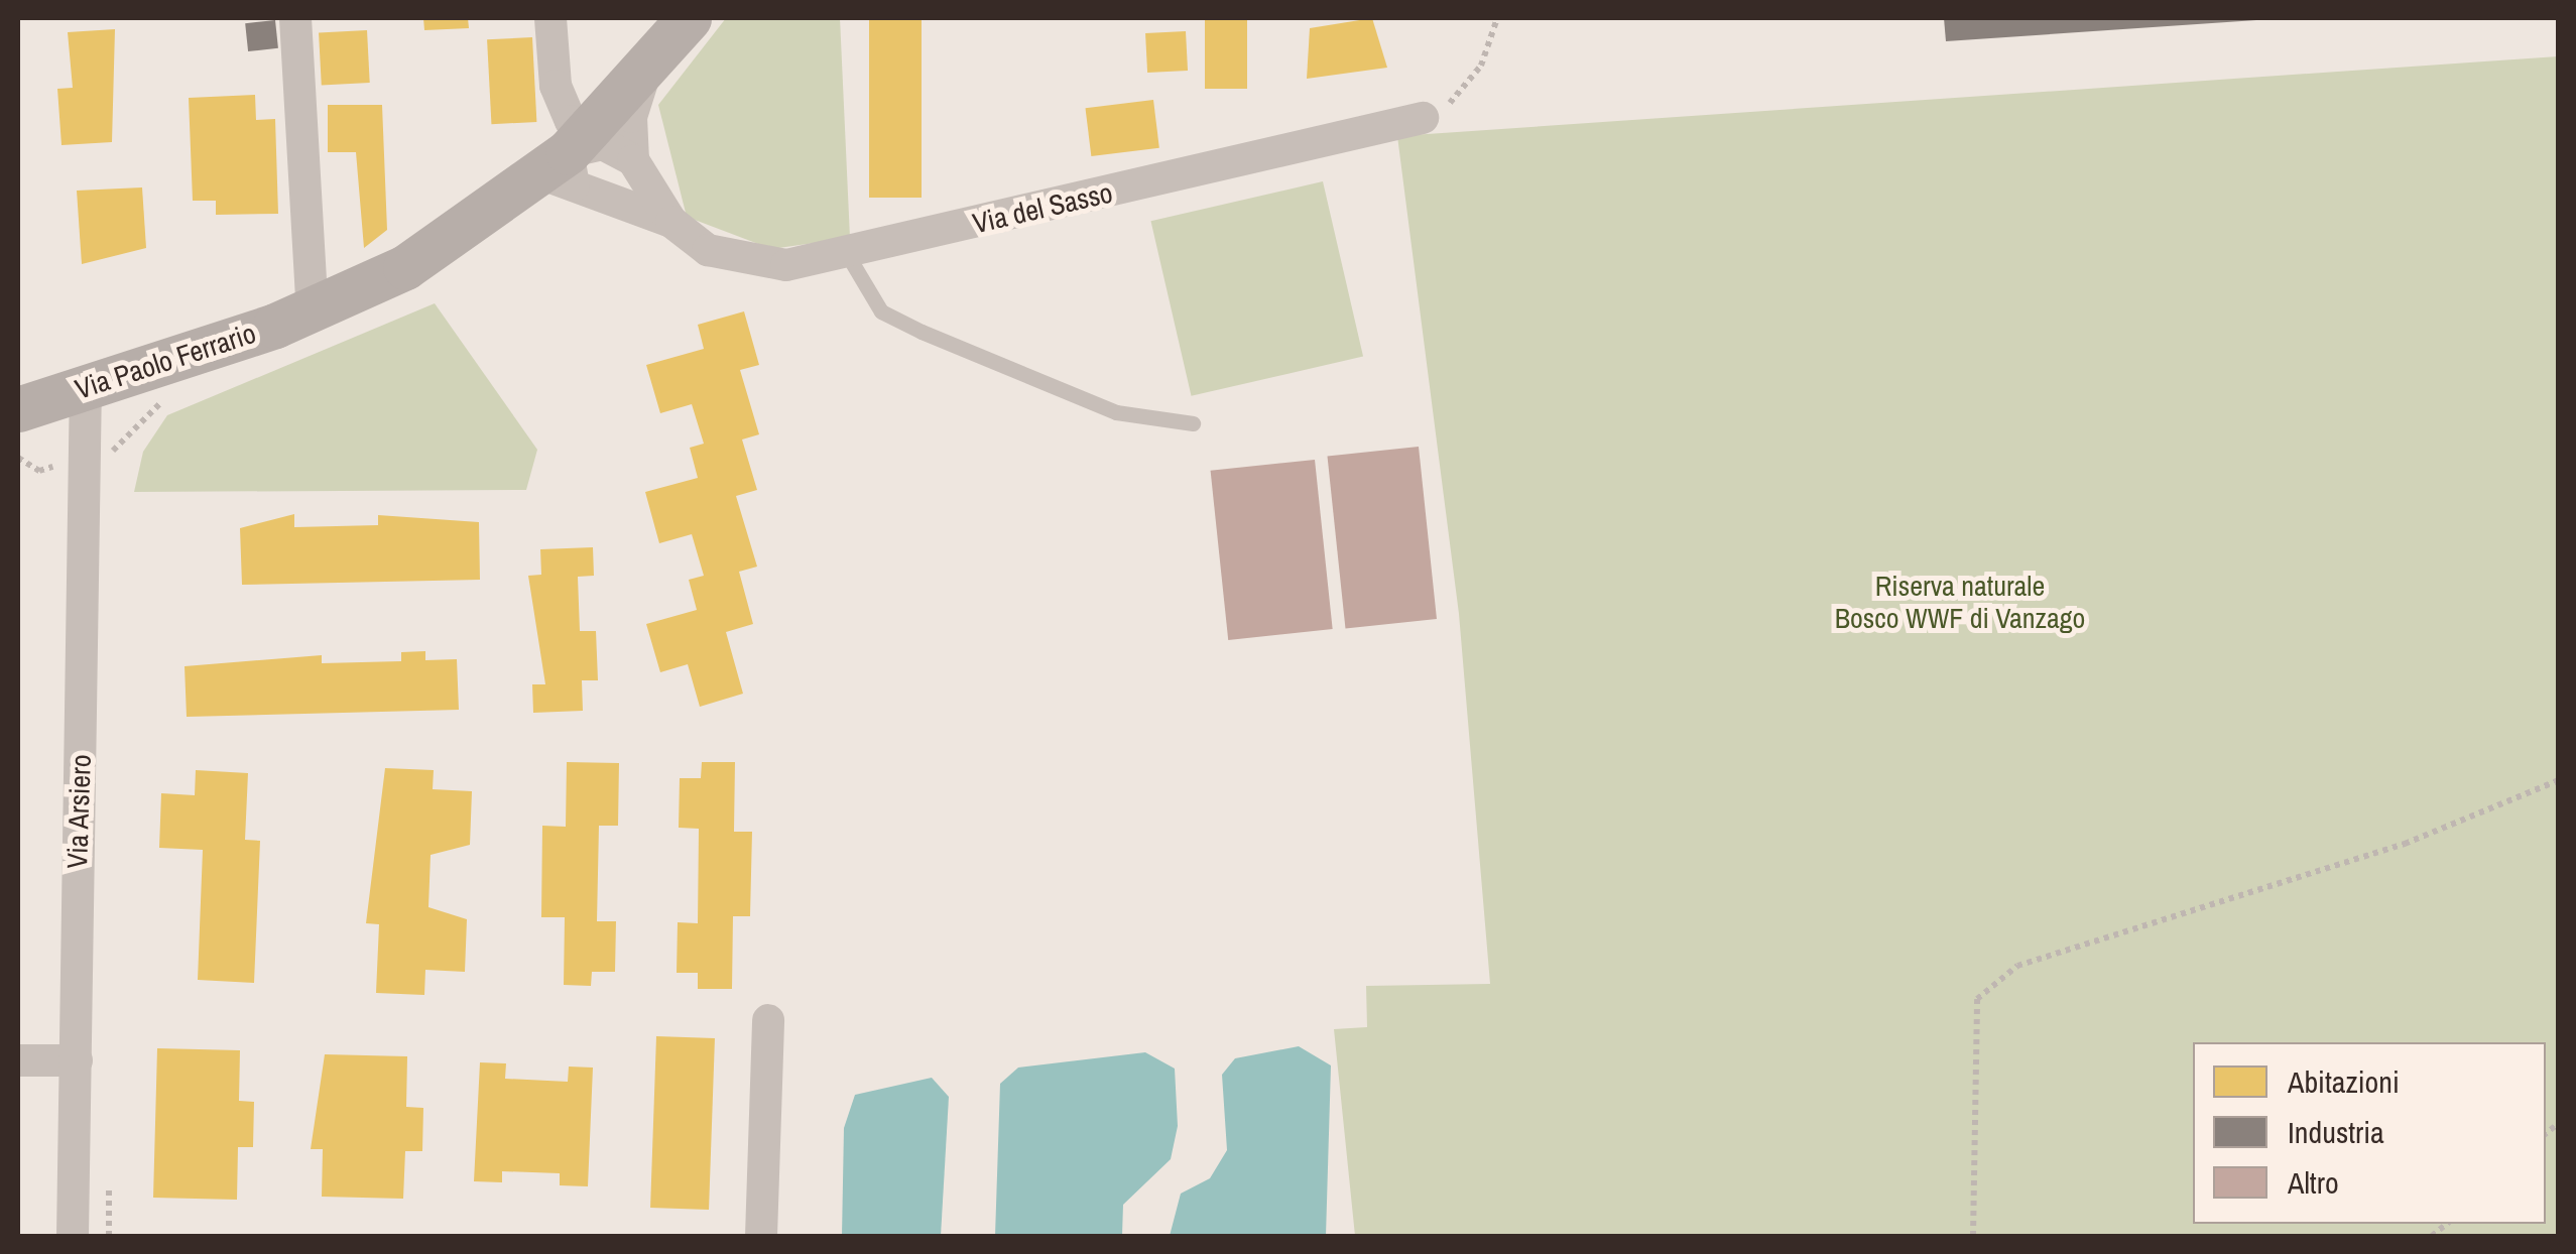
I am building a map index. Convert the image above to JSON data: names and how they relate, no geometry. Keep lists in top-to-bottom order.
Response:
{
  "streets": {
    "street": ["Via del Sasso", "Via Paolo Ferrario", "Via Arsiero"]
  },
  "crossings": [
    ["Via del Sasso", "Via Paolo Ferrario"],
    ["Via Paolo Ferrario", "Via Arsiero"]
  ],
  "parks": ["Riserva naturale Bosco WWF di Vanzago"],
  "legend": ["Abitazioni", "Industria", "Altro"]
}
